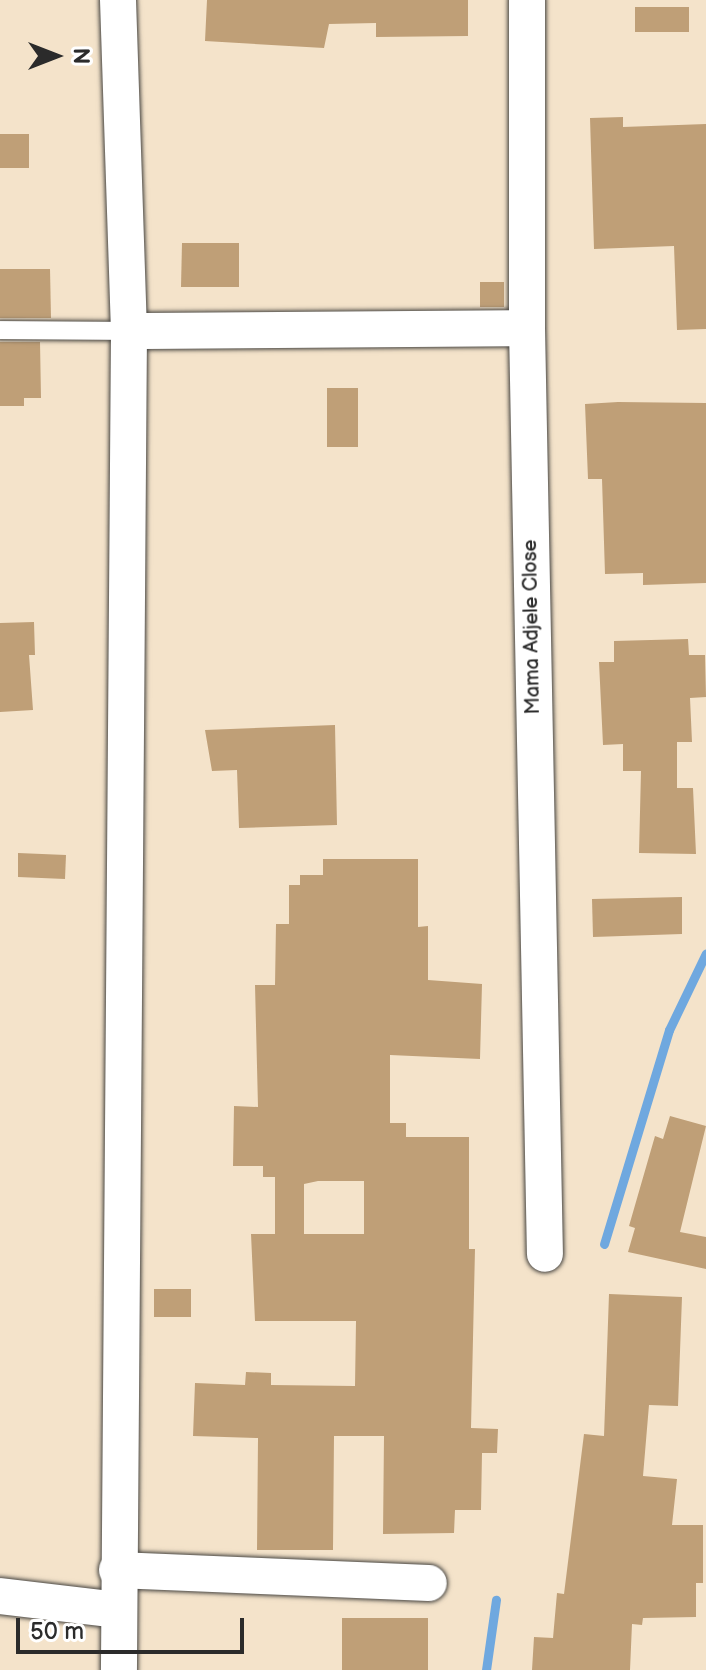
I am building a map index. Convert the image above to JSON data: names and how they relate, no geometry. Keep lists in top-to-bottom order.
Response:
{
  "streets": {
    "street": ["Mama Adjele Close"]
  },
  "scale_bar": "50 m",
  "north": "right"
}
